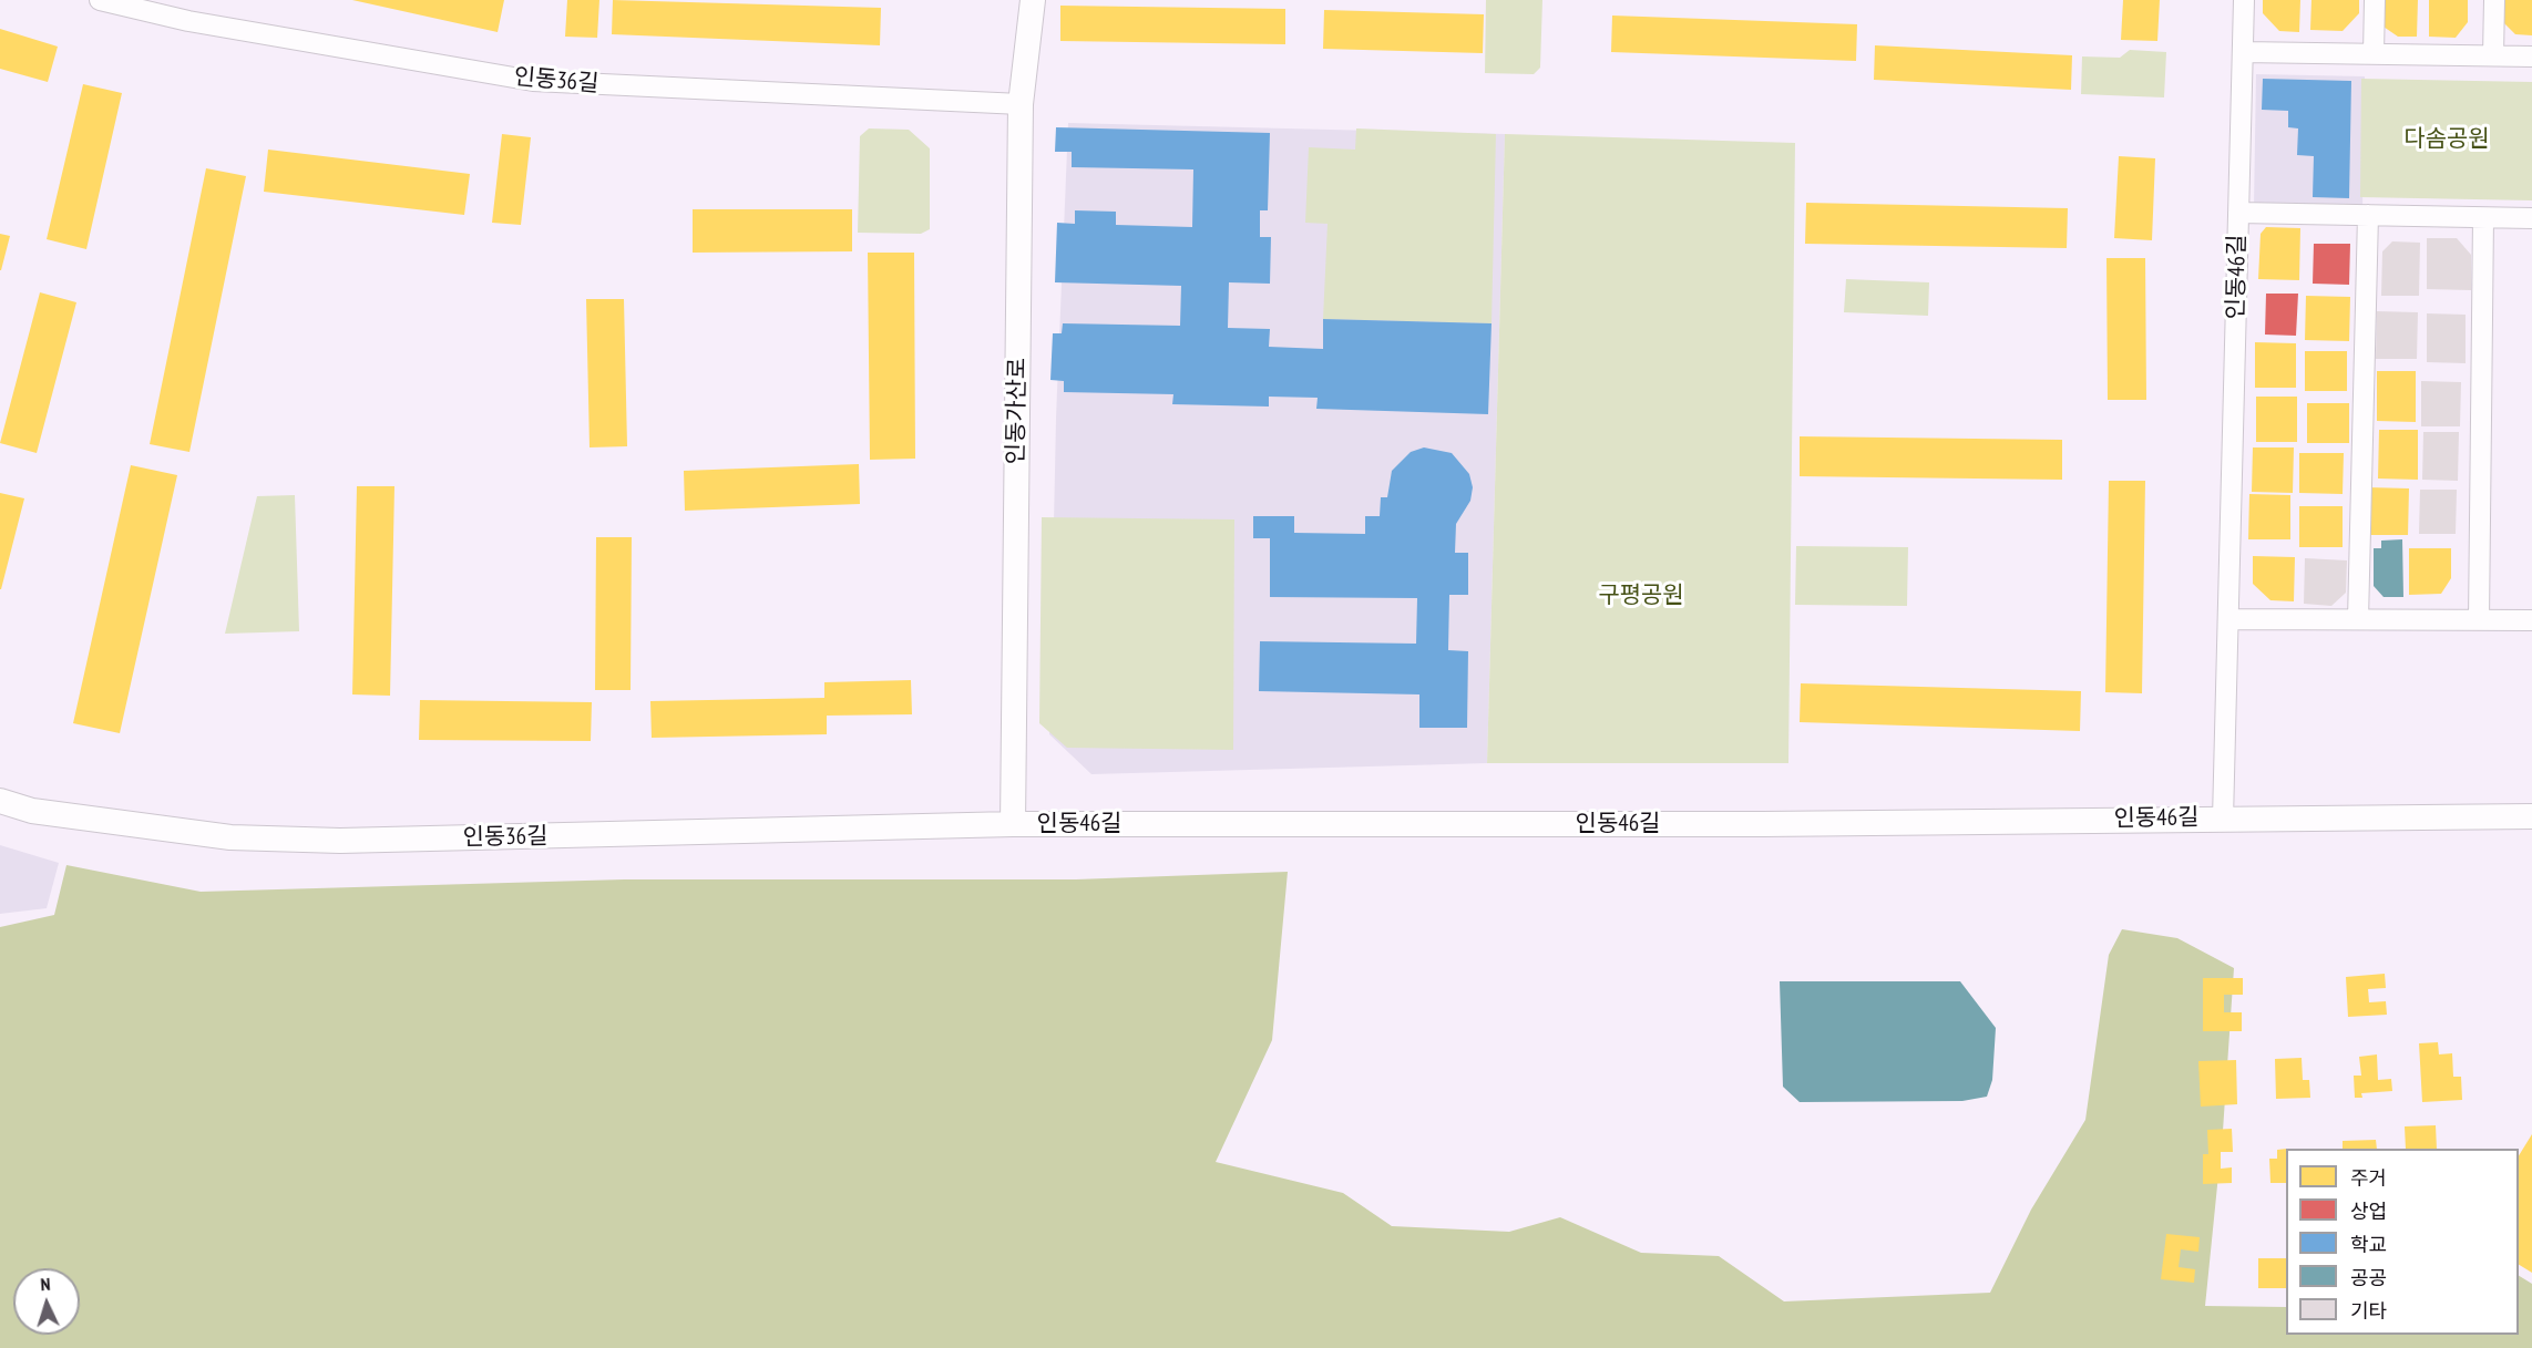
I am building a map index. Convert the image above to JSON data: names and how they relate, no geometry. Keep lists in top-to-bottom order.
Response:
{
  "streets": {
    "street": ["인동36길", "인동46길", "인동가산로"]
  },
  "crossings": [
    ["인동36길", "인동46길"],
    ["인동36길", "인동가산로"],
    ["인동46길", "인동가산로"]
  ],
  "parks": ["다솜공원", "구평공원"],
  "legend": [
    "주거",
    "상업",
    "학교",
    "공공",
    "기타"
  ],
  "north": "top"
}
